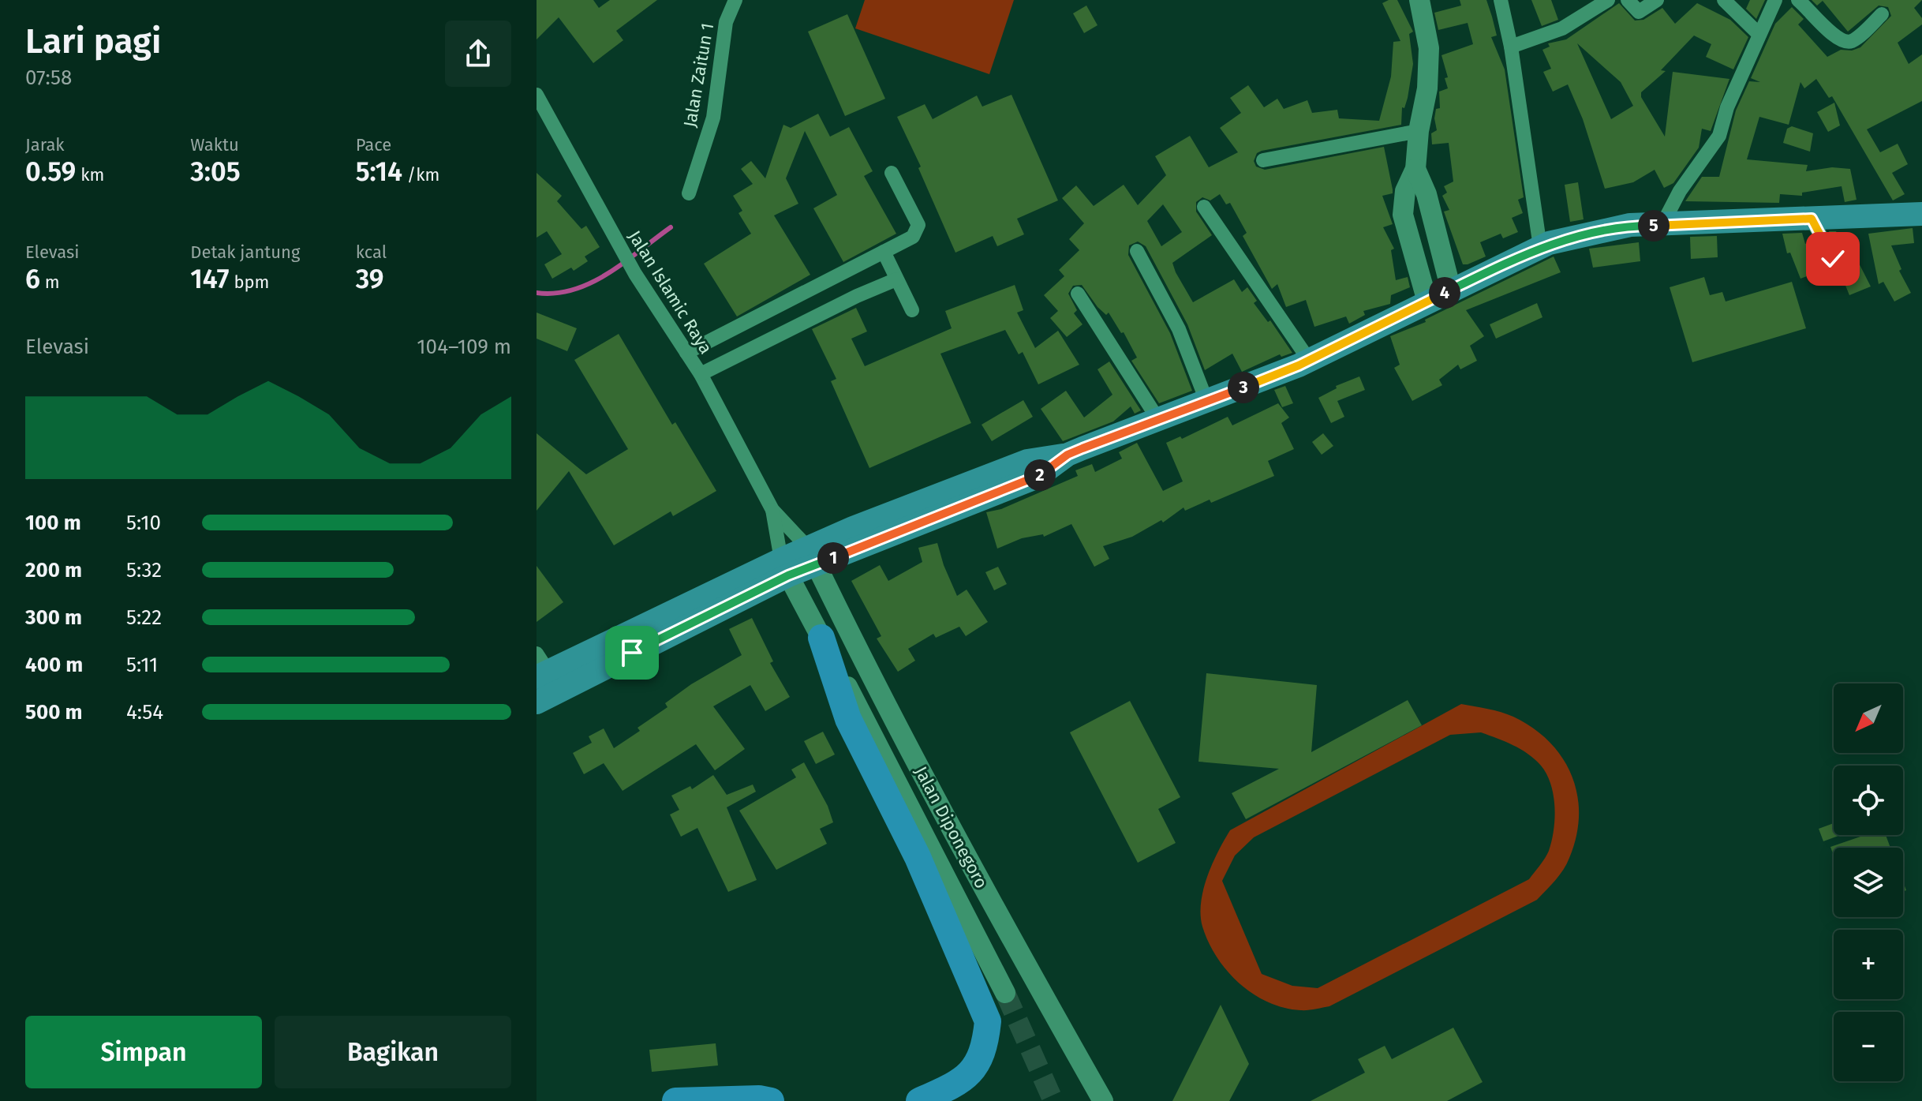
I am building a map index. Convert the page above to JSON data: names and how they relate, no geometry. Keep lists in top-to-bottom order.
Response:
{
  "streets": {
    "street": ["Jalan Zaitun 1", "Jalan Islamic Raya", "Jalan Diponegoro"]
  },
  "crossings": [
    ["Jalan Islamic Raya", "Jalan Diponegoro"]
  ],
  "north": "bottom left",
  "page": {
    "heading": ["Lari pagi", "07:58"],
    "stats": [
      ["Jarak", "0.59 km"],
      ["Waktu", "3:05"],
      ["Pace", "5:14 /km"],
      ["Elevasi", "6 m"],
      ["Detak jantung", "147 bpm"],
      ["kcal", "39"]
    ],
    "pins": [
      "5",
      "4",
      "3",
      "2",
      "1"
    ],
    "chart": ["Elevasi", "104–109 m"],
    "list": [
      {
        "name": "100 m",
        "note": "5:10"
      },
      {
        "name": "200 m",
        "note": "5:32"
      },
      {
        "name": "300 m",
        "note": "5:22"
      },
      {
        "name": "400 m",
        "note": "5:11"
      },
      {
        "name": "500 m",
        "note": "4:54"
      }
    ],
    "map_buttons": ["+", "−"],
    "buttons": ["Simpan", "Bagikan"]
  }
}
